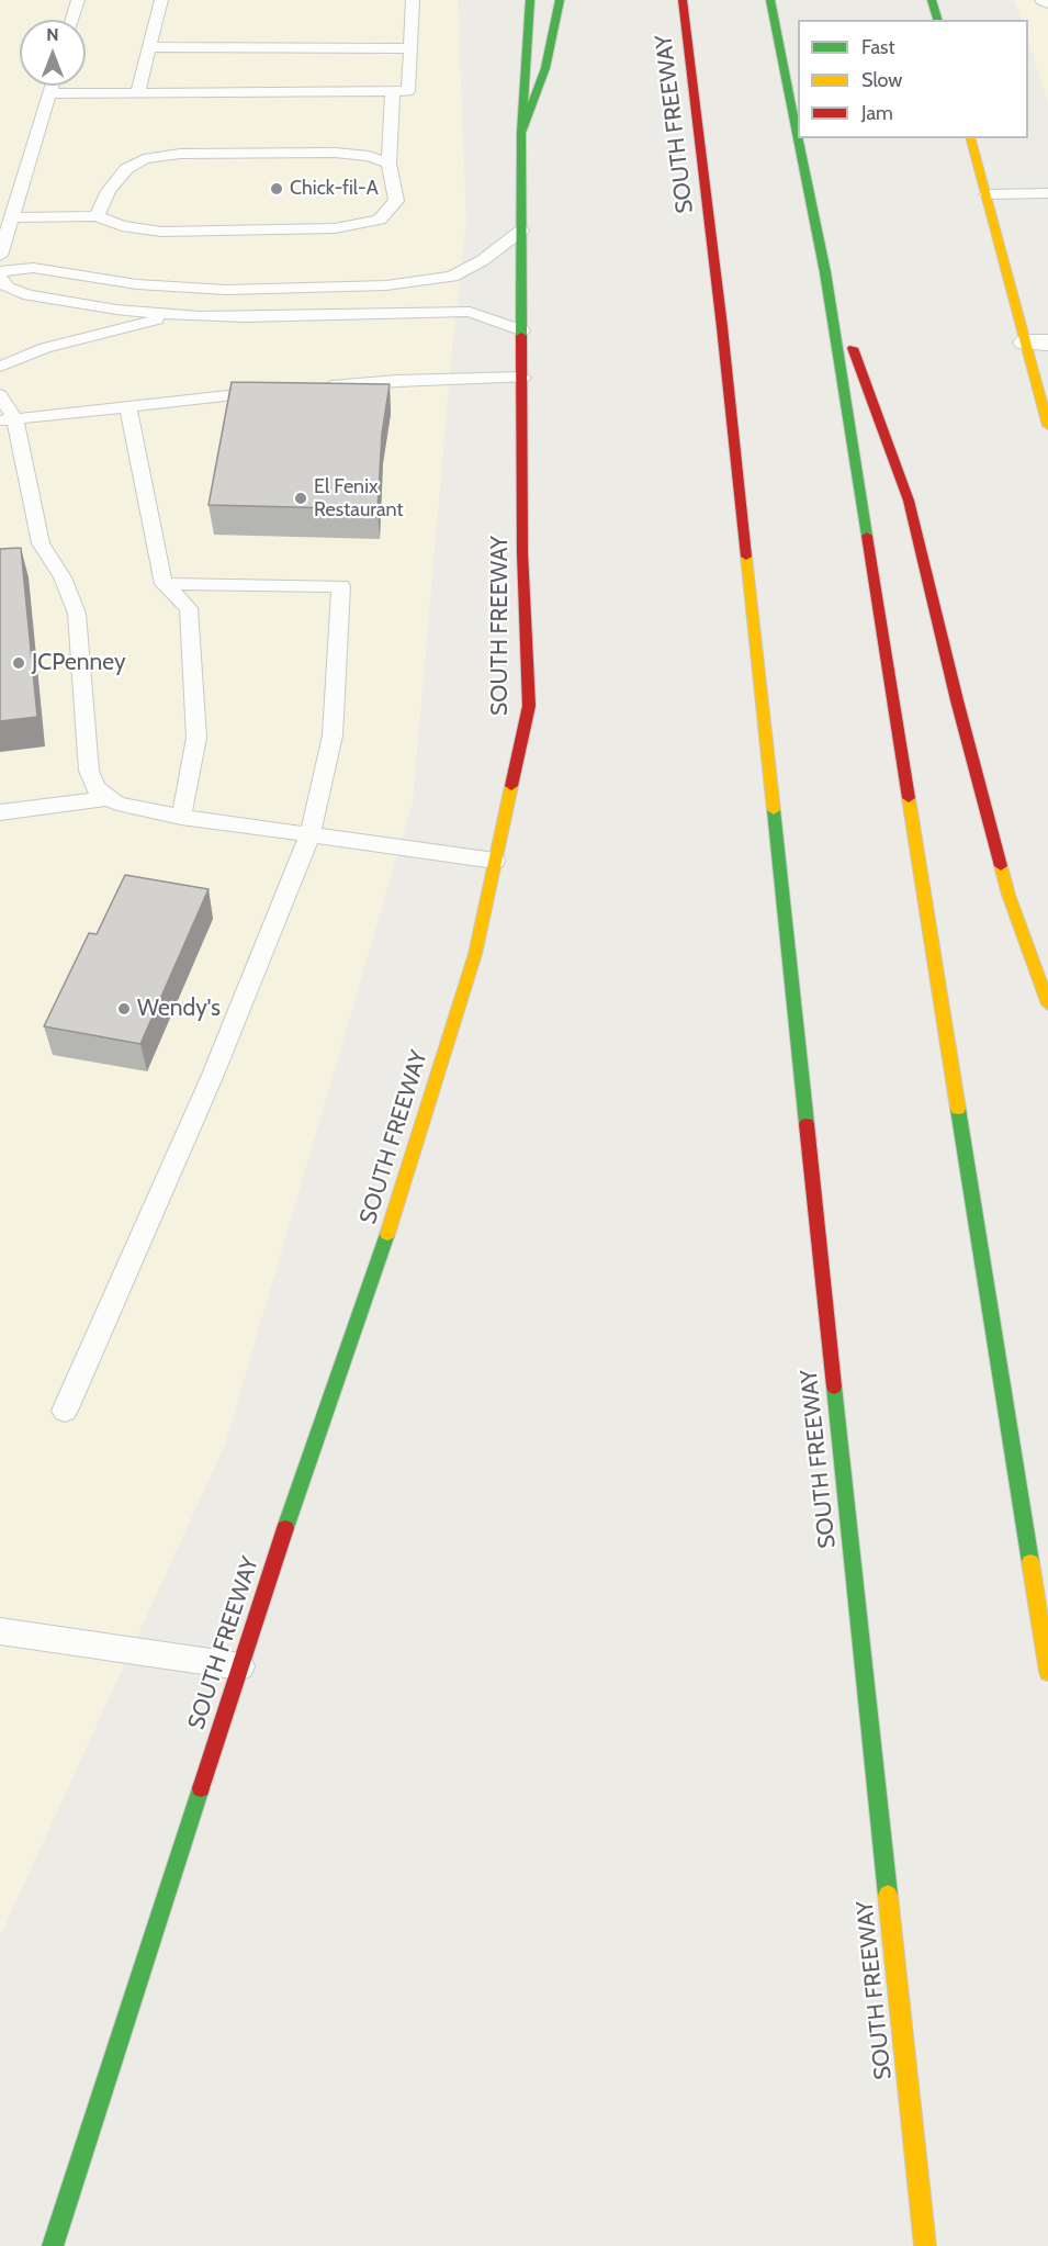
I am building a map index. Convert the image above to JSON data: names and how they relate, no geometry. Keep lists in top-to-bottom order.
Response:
{
  "streets": {
    "main road": ["SOUTH FREEWAY"]
  },
  "places": [
    "Chick-fil-A",
    "El Fenix Restaurant",
    "JCPenney",
    "Wendy's"
  ],
  "legend": ["Fast", "Slow", "Jam"],
  "north": "top"
}
